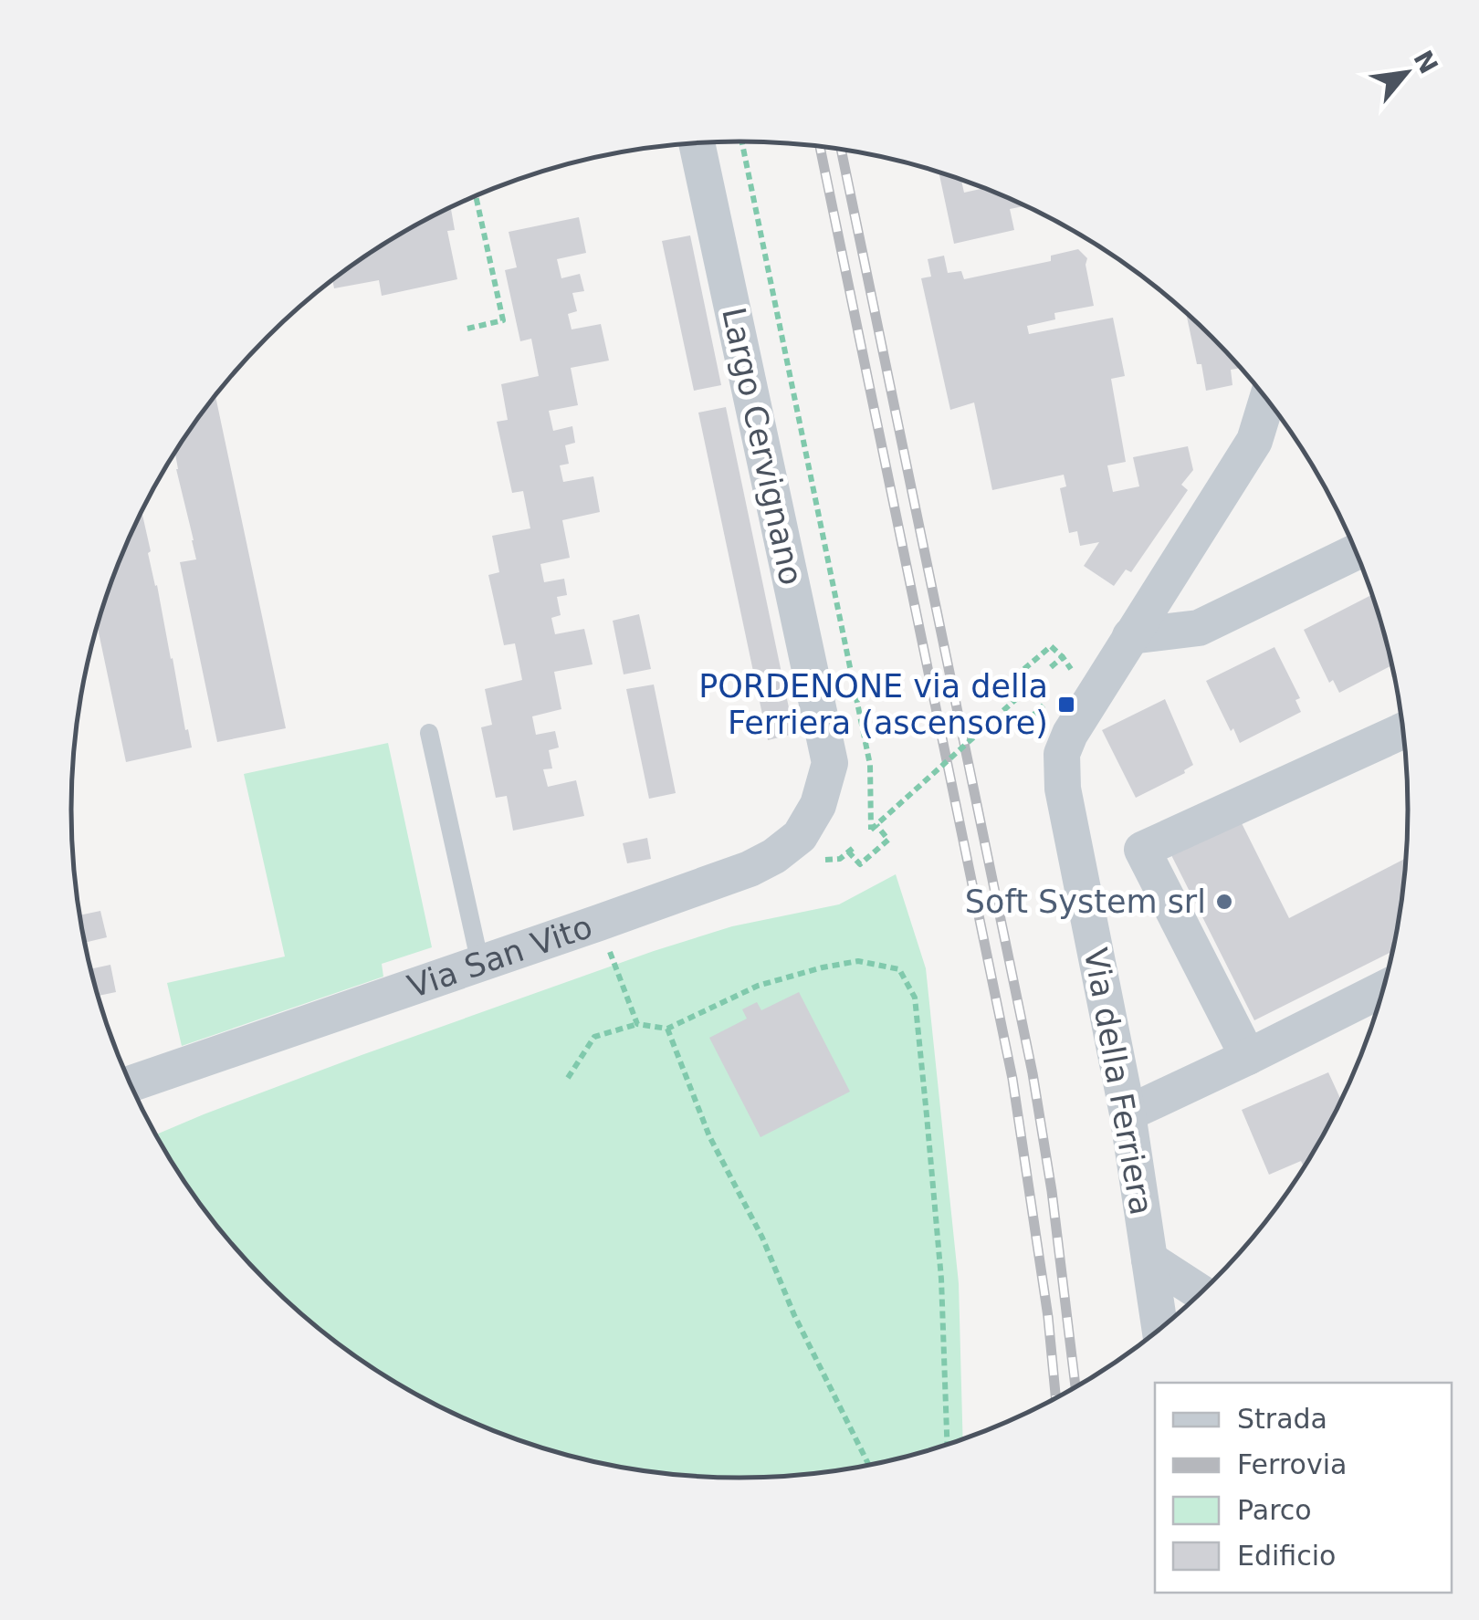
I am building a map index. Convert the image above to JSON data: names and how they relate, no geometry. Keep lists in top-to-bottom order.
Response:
{
  "streets": {
    "street": ["Largo Cervignano", "Via San Vito", "Via della Ferriera"]
  },
  "crossings": [
    ["Largo Cervignano", "Via San Vito"]
  ],
  "places": {
    "transit": ["PORDENONE via della Ferriera (ascensore)"],
    "other": ["Soft System srl"]
  },
  "legend": [
    "Strada",
    "Ferrovia",
    "Parco",
    "Edificio"
  ],
  "north": "top right"
}
